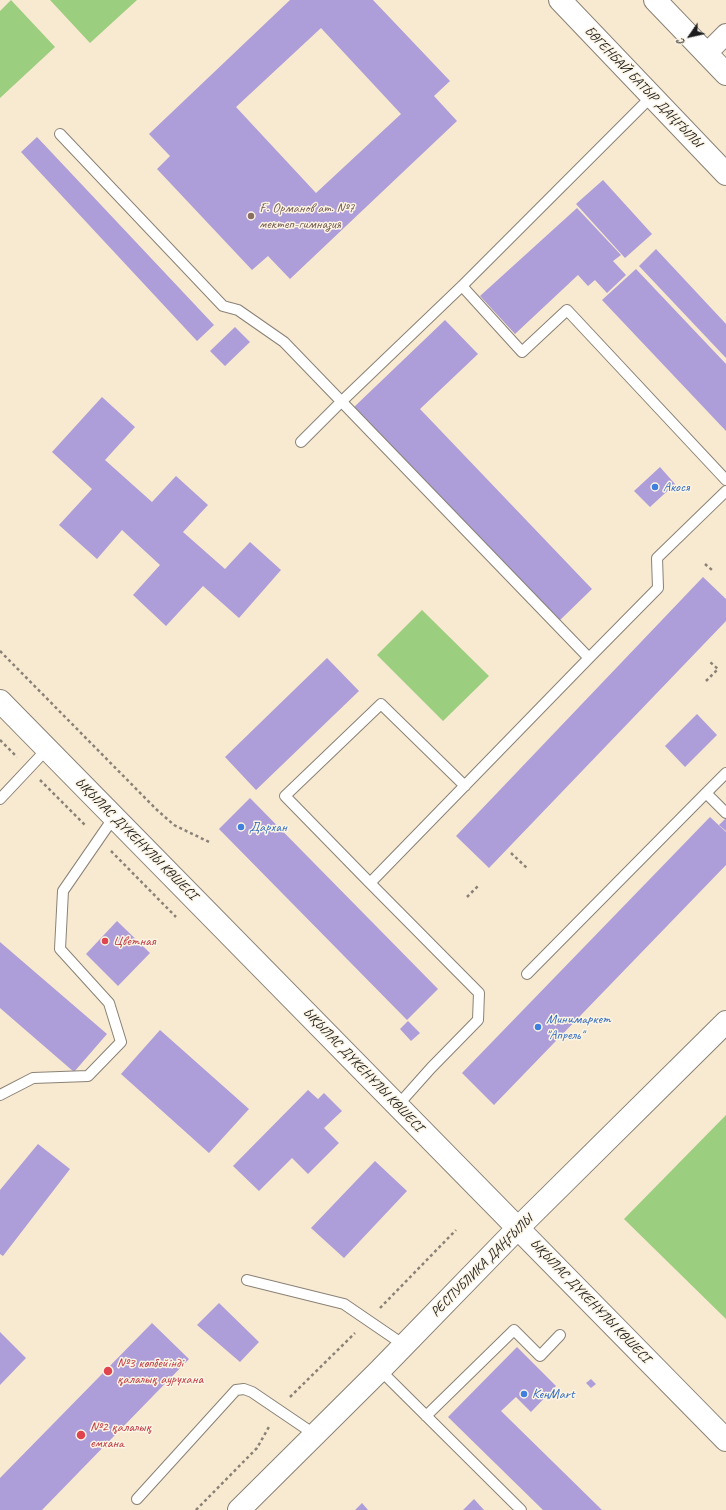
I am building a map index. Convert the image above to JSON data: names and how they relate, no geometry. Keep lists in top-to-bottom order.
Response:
{
  "streets": {
    "main road": ["БӨГЕНБАЙ БАТЫР ДАҢҒЫЛЫ", "ЫҚЫЛАС ДҮКЕНҰЛЫ КӨШЕСІ", "РЕСПУБЛИКА ДАҢҒЫЛЫ"]
  },
  "crossings": [
    ["ЫҚЫЛАС ДҮКЕНҰЛЫ КӨШЕСІ", "РЕСПУБЛИКА ДАҢҒЫЛЫ"]
  ],
  "places": [
    "Ғ. Орманов ат. №7 мектеп-гимназия",
    "Акося",
    "Дархан",
    "Цветная",
    "Минимаркет \"Апрель\"",
    "№3 көпбейінді қалалық аурухана",
    "КеңMart",
    "№2 қалалық емхана"
  ],
  "north": "bottom left"
}
